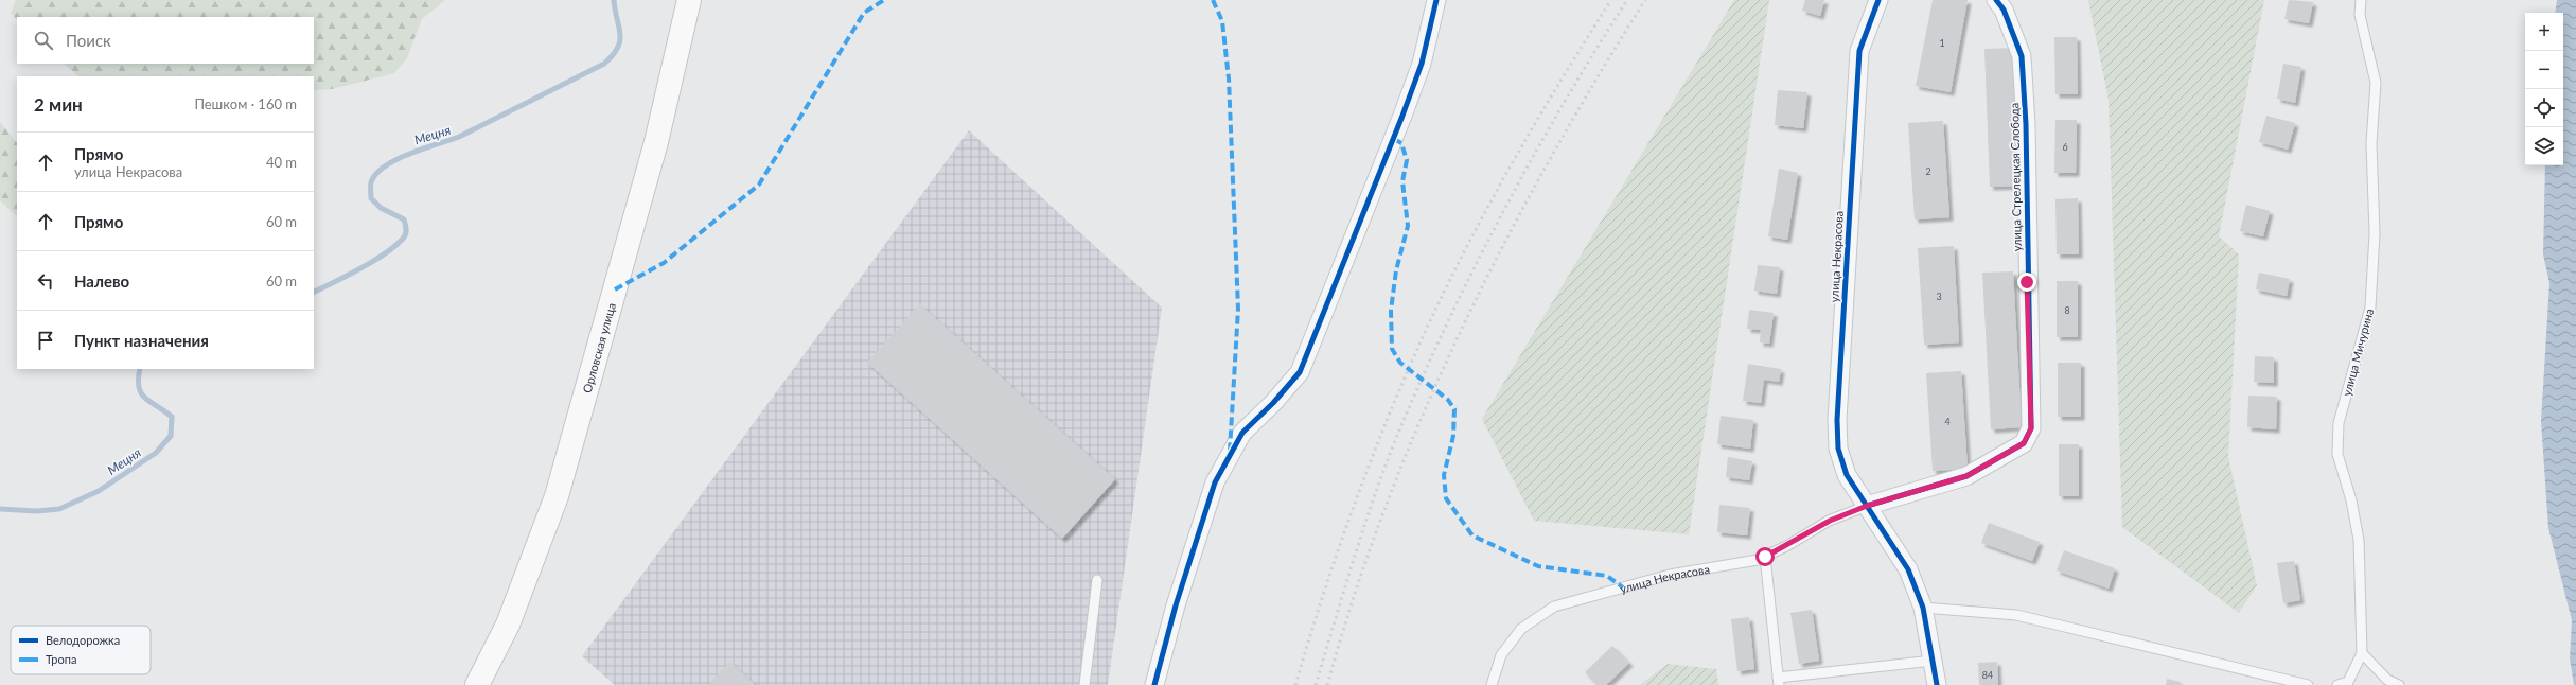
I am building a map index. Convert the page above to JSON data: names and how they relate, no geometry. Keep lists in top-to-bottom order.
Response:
{
  "streets": {
    "main road": ["Орловская улица"],
    "street": ["улица Стрелецкая Слобода", "улица Некрасова"],
    "lane": ["улица Мичурина"]
  },
  "crossings": [
    ["улица Стрелецкая Слобода", "улица Некрасова"]
  ],
  "water": ["Мецня"],
  "house_numbers": [
    "1",
    "6",
    "2",
    "3",
    "8",
    "4",
    "84"
  ],
  "legend": ["Велодорожка", "Тропа"],
  "page": {
    "map_buttons": ["+", "−"],
    "search": "Поиск",
    "heading": ["2 мин", "Пешком · 160 m"],
    "list": [
      ["Прямо", "улица Некрасова", "40 m"],
      ["Прямо", "60 m"],
      ["Налево", "60 m"],
      "Пункт назначения"
    ]
  }
}
